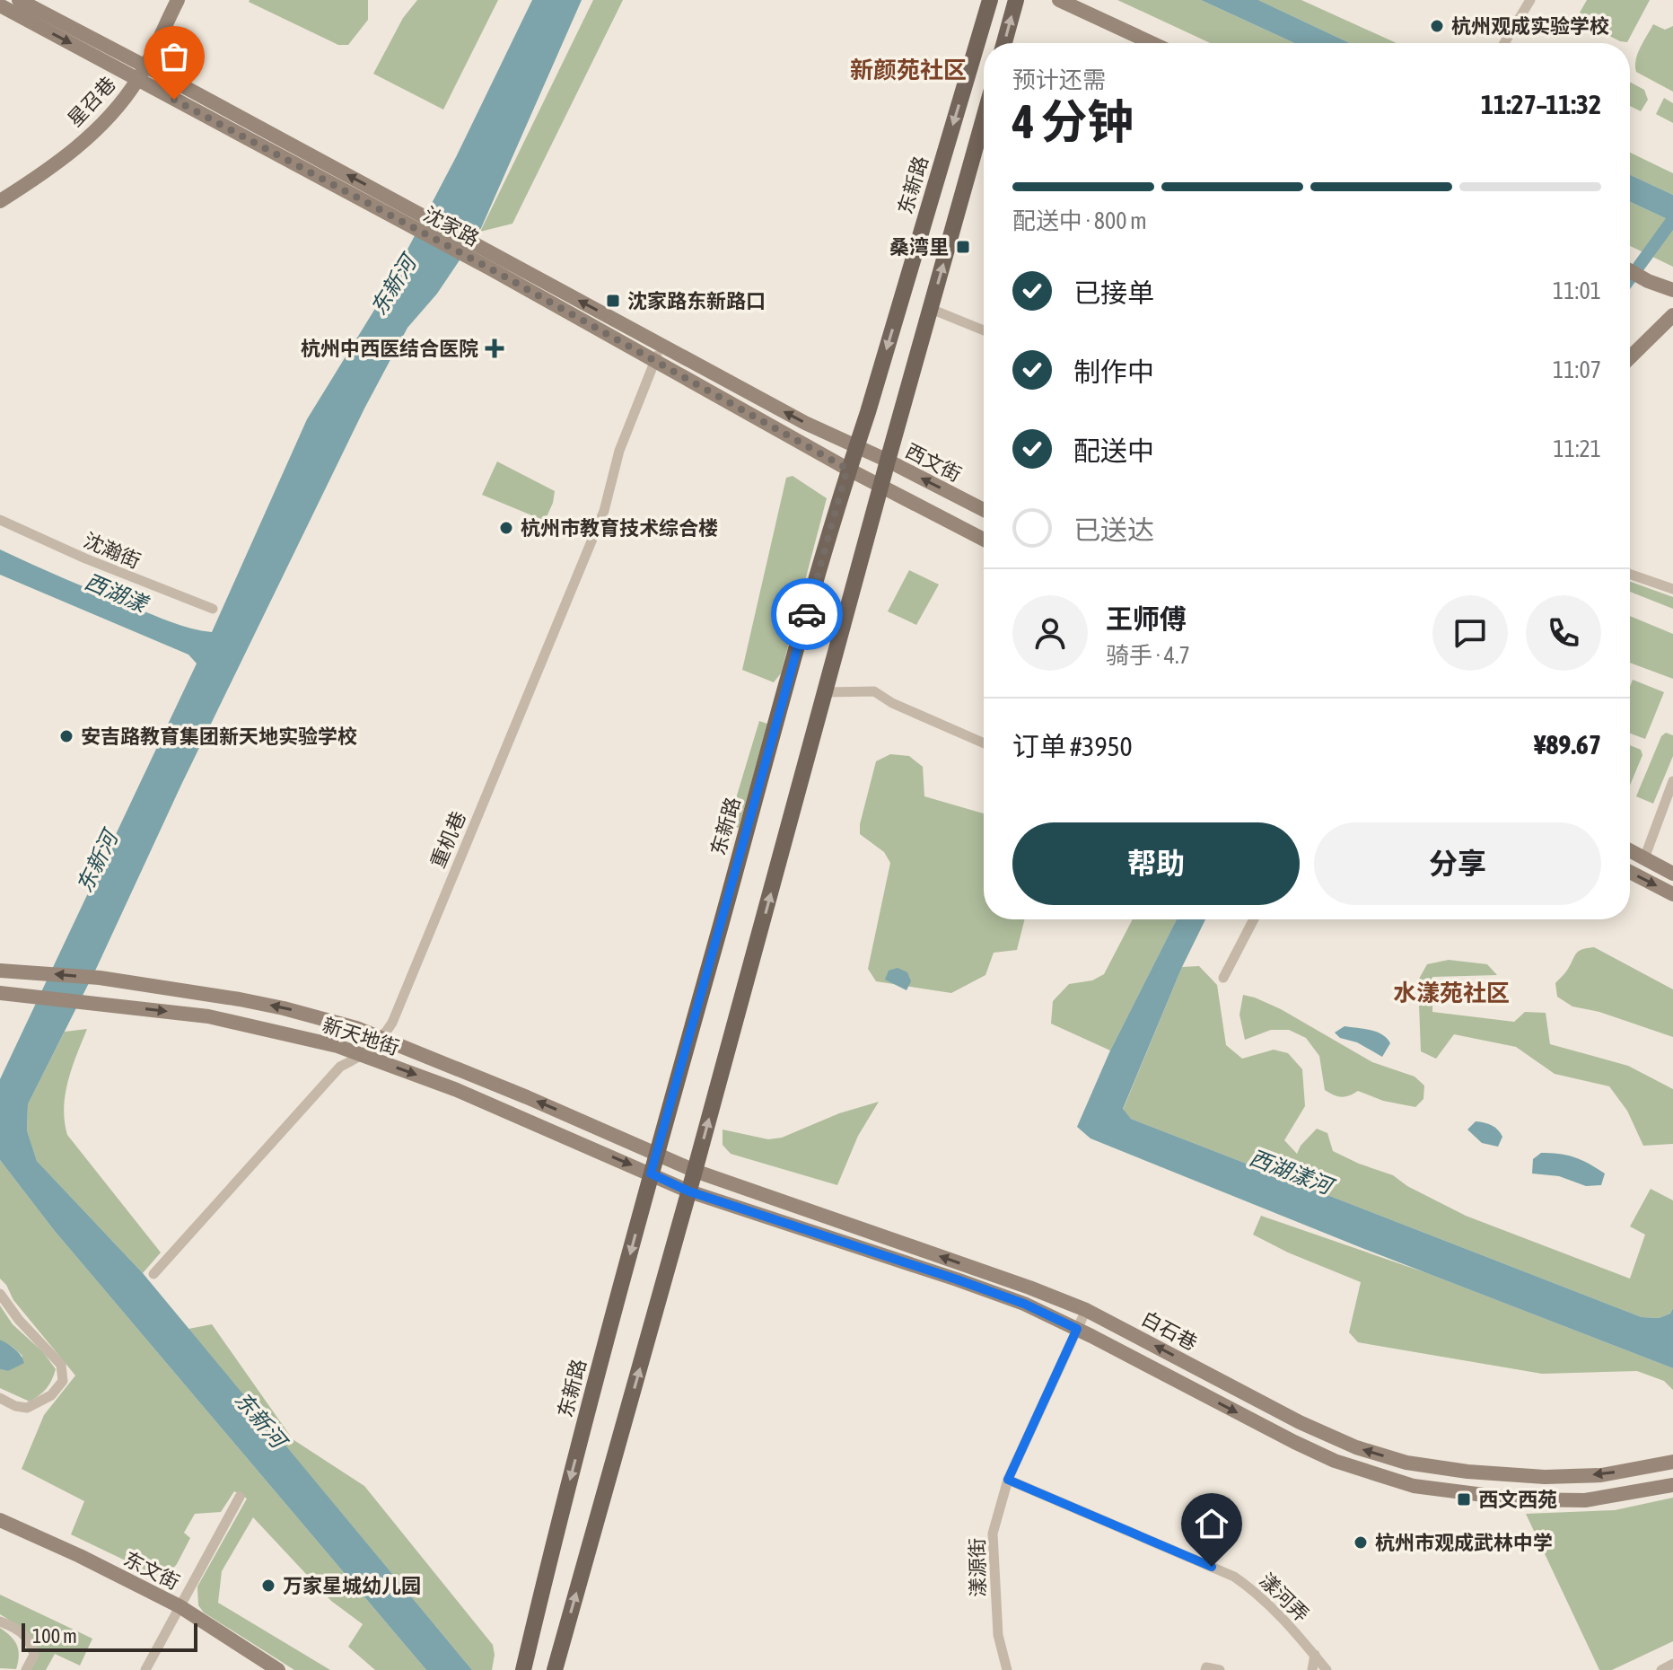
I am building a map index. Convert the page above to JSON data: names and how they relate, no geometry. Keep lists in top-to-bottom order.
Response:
{
  "streets": {
    "main road": [
      "星召巷",
      "东新路",
      "沈家路",
      "西文街",
      "新天地街",
      "白石巷",
      "东文街"
    ],
    "street": [
      "沈瀚街",
      "重机巷",
      "漾源街",
      "漾河弄"
    ]
  },
  "crossings": [
    ["星召巷", "沈家路"],
    ["东新路", "沈家路"],
    ["东新路", "西文街"],
    ["东新路", "新天地街"],
    ["东新路", "白石巷"],
    ["沈家路", "西文街"],
    ["沈家路", "重机巷"],
    ["重机巷", "新天地街"],
    ["新天地街", "白石巷"],
    ["白石巷", "漾源街"],
    ["漾源街", "漾河弄"]
  ],
  "districts": ["新颜苑社区", "水漾苑社区"],
  "water": ["东新河", "西湖漾", "西湖漾河"],
  "places": {
    "other": [
      "杭州观成实验学校",
      "杭州市教育技术综合楼",
      "安吉路教育集团新天地实验学校",
      "杭州市观成武林中学",
      "万家星城幼儿园"
    ],
    "transit": ["桑湾里", "沈家路东新路口", "西文西苑"],
    "health": ["杭州中西医结合医院"]
  },
  "scale_bar": "100 m",
  "page": {
    "heading": ["4 分钟", "预计还需", "11:27–11:32"],
    "panel": [
      "王师傅",
      "骑手 · 4.7",
      "订单 #3950",
      "¥89.67"
    ],
    "bar": "配送中 · 800 m",
    "list": [
      ["已接单", "11:01"],
      ["制作中", "11:07"],
      ["配送中", "11:21"],
      "已送达"
    ],
    "buttons": ["帮助", "分享"],
    "scale": "100 m"
  }
}
